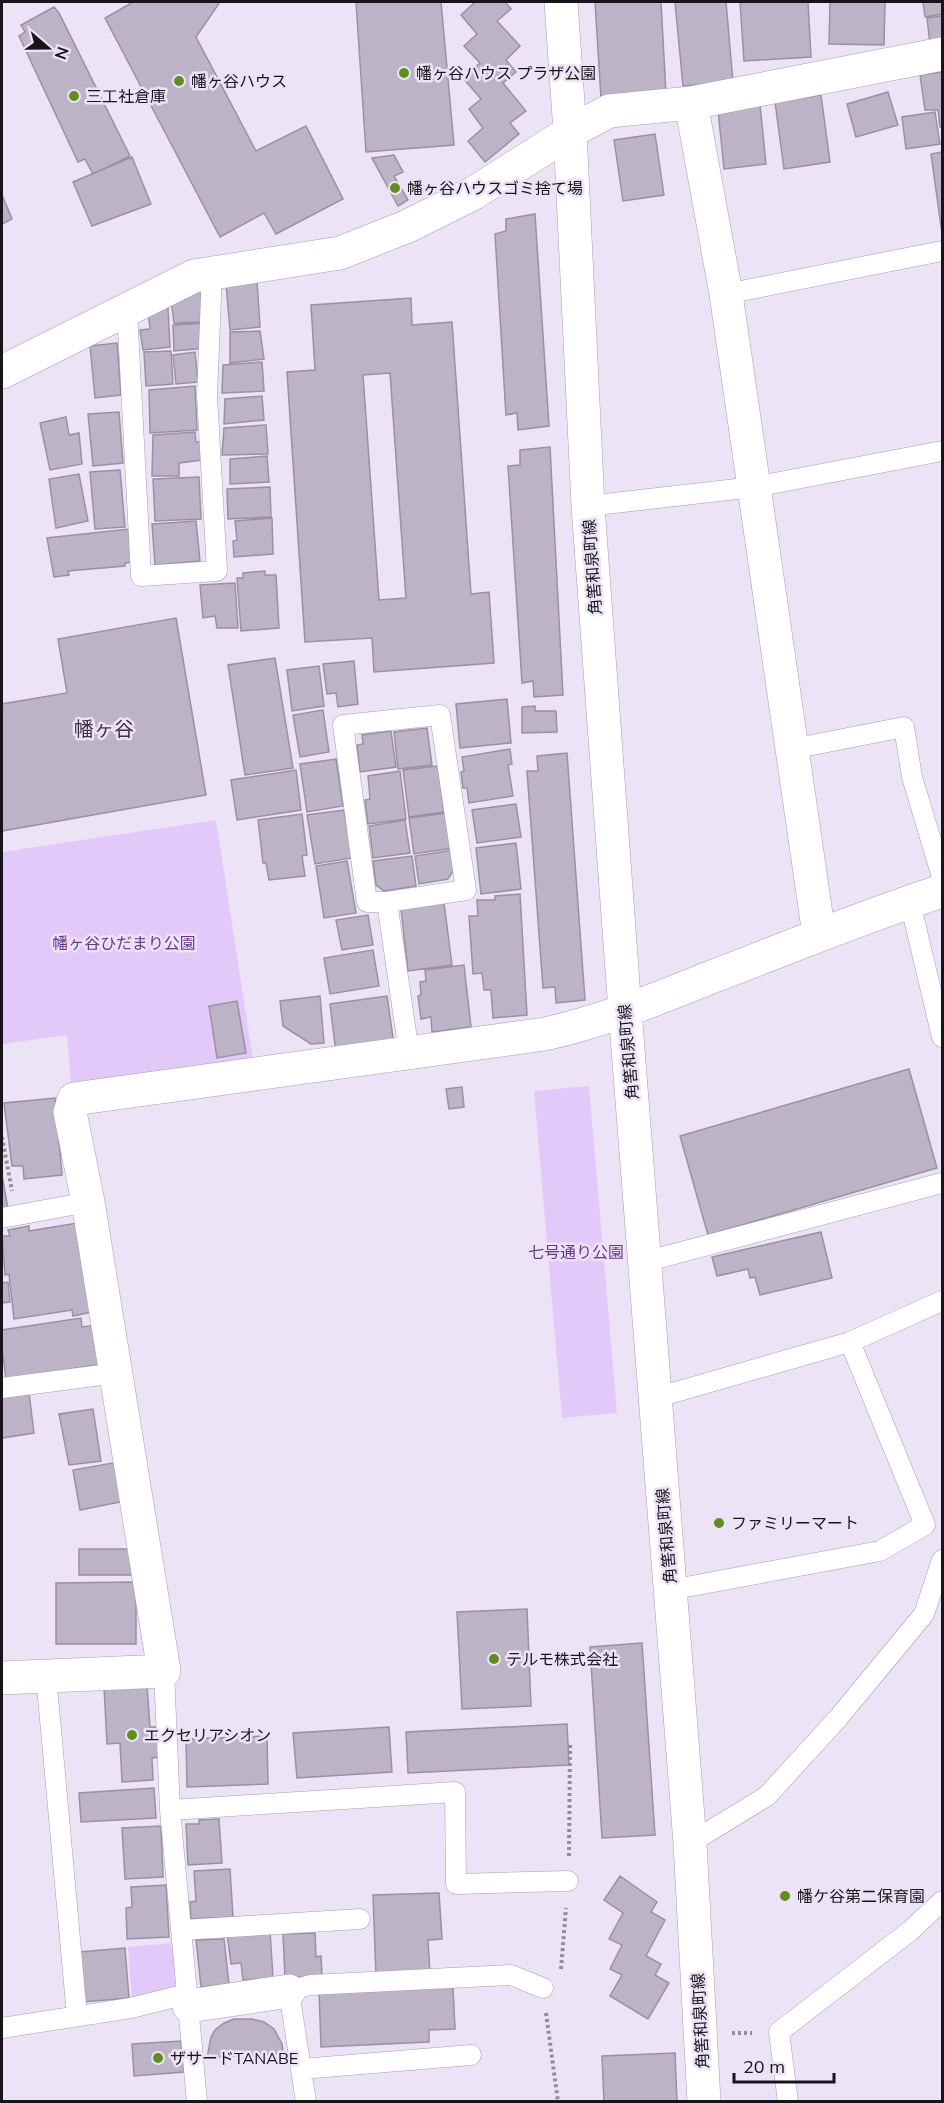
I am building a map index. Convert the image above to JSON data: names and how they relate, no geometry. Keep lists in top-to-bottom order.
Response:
{
  "streets": {
    "street": ["角筈和泉町線"]
  },
  "districts": ["幡ヶ谷"],
  "parks": ["幡ヶ谷ひだまり公園", "七号通り公園"],
  "places": [
    "幡ヶ谷ハウス プラザ公園",
    "幡ヶ谷ハウス",
    "三工社倉庫",
    "幡ヶ谷ハウスゴミ捨て場",
    "ファミリーマート",
    "テルモ株式会社",
    "エクセリアシオン",
    "幡ケ谷第二保育園",
    "ザサードTANABE"
  ],
  "scale_bar": "20 m",
  "north": "right"
}
